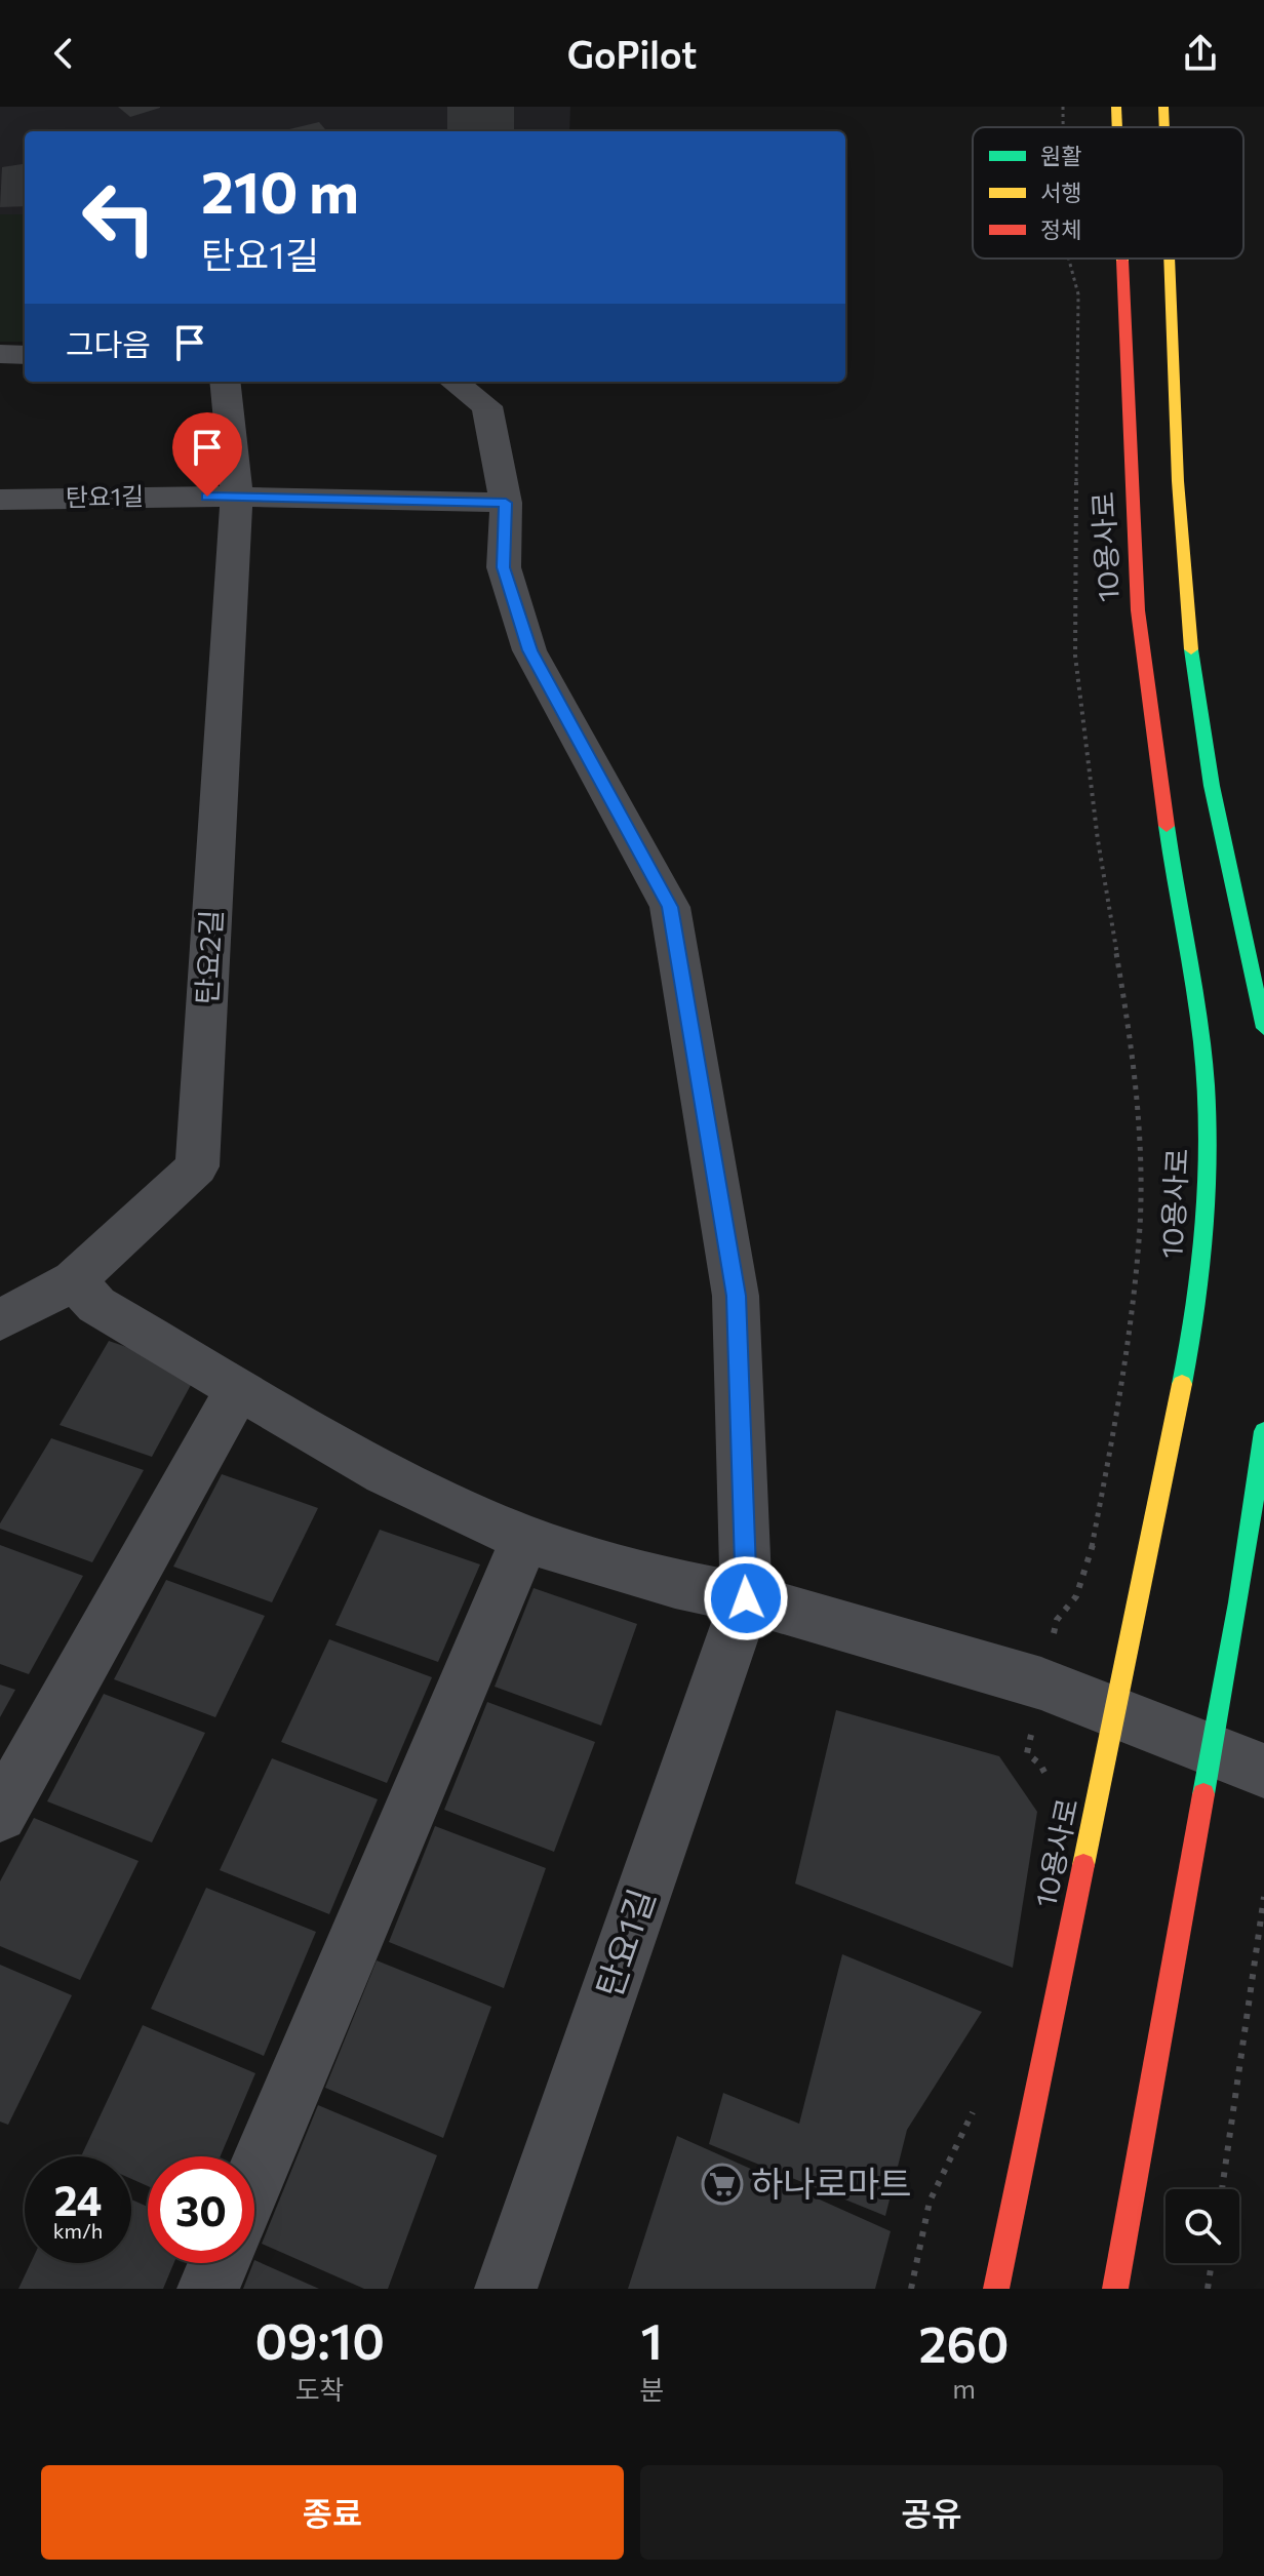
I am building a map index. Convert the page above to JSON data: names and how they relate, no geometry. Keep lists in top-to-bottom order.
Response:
{
  "streets": {
    "street": ["탄요1길", "10용사로", "탄요2길"]
  },
  "crossings": [
    ["탄요1길", "탄요2길"]
  ],
  "places": {
    "supermarket": ["하나로마트"]
  },
  "legend": ["원활", "서행", "정체"],
  "page": {
    "header": "GoPilot",
    "turn": ["210 m", "탄요1길"],
    "then": "그다음",
    "speed": "24 km/h",
    "limit": "30",
    "eta": [
      "09:10",
      "도착",
      "1",
      "분",
      "260",
      "m"
    ],
    "buttons": ["종료", "공유"]
  }
}
